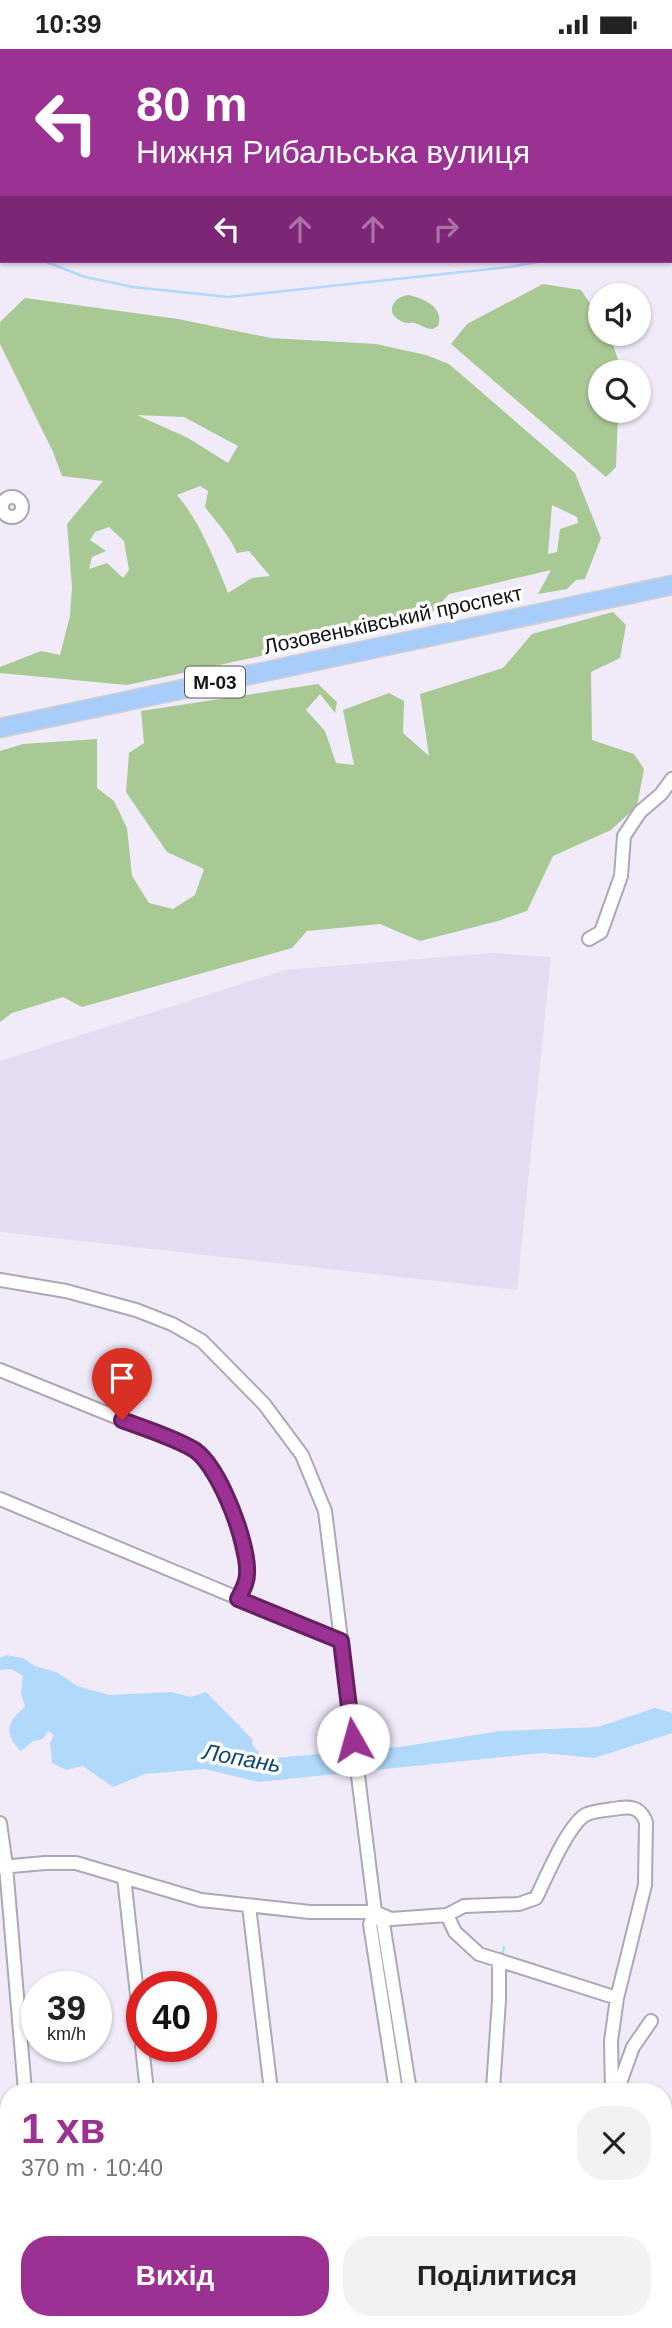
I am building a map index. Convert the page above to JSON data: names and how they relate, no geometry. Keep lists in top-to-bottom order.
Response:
{
  "streets": {
    "highway": ["Лозовеньківський проспект", "М-03"]
  },
  "water": ["Лопань"],
  "page": {
    "status": "10:39",
    "turn": ["80 m", "Нижня Рибальська вулиця"],
    "speed": "39 km/h",
    "limit": "40",
    "heading": ["1 хв", "370 m · 10:40"],
    "buttons": ["Вихід", "Поділитися"]
  }
}
